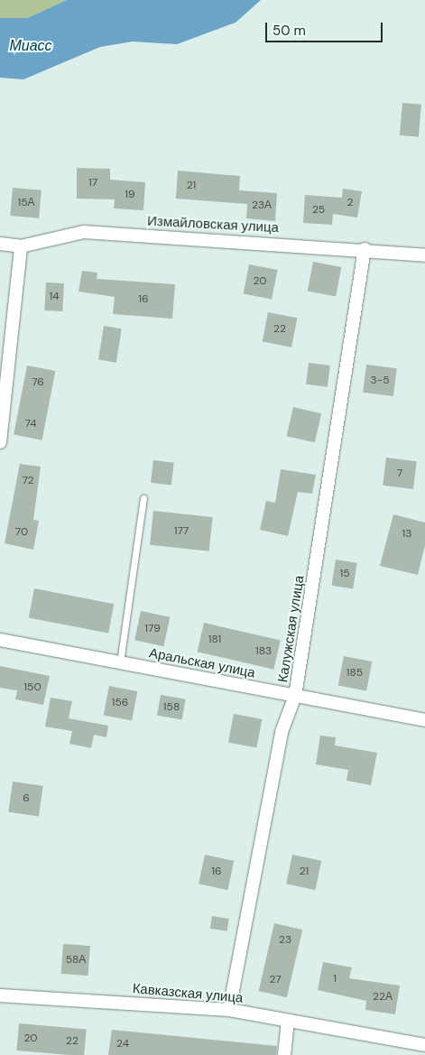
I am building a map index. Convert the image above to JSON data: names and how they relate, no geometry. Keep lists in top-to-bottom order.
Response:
{
  "streets": {
    "street": [
      "Измайловская улица",
      "Калужская улица",
      "Аральская улица",
      "Кавказская улица"
    ]
  },
  "crossings": [
    ["Измайловская улица", "Калужская улица"],
    ["Калужская улица", "Аральская улица"],
    ["Калужская улица", "Кавказская улица"]
  ],
  "water": ["Миасс"],
  "house_numbers": [
    "17",
    "21",
    "19",
    "15А",
    "2",
    "23А",
    "25",
    "20",
    "14",
    "16",
    "22",
    "3-5",
    "76",
    "74",
    "7",
    "72",
    "177",
    "70",
    "13",
    "15",
    "179",
    "181",
    "183",
    "185",
    "150",
    "156",
    "158",
    "6",
    "16",
    "21",
    "23",
    "58А",
    "1",
    "27",
    "22А",
    "20",
    "22",
    "24"
  ],
  "scale_bar": "50 m"
}
